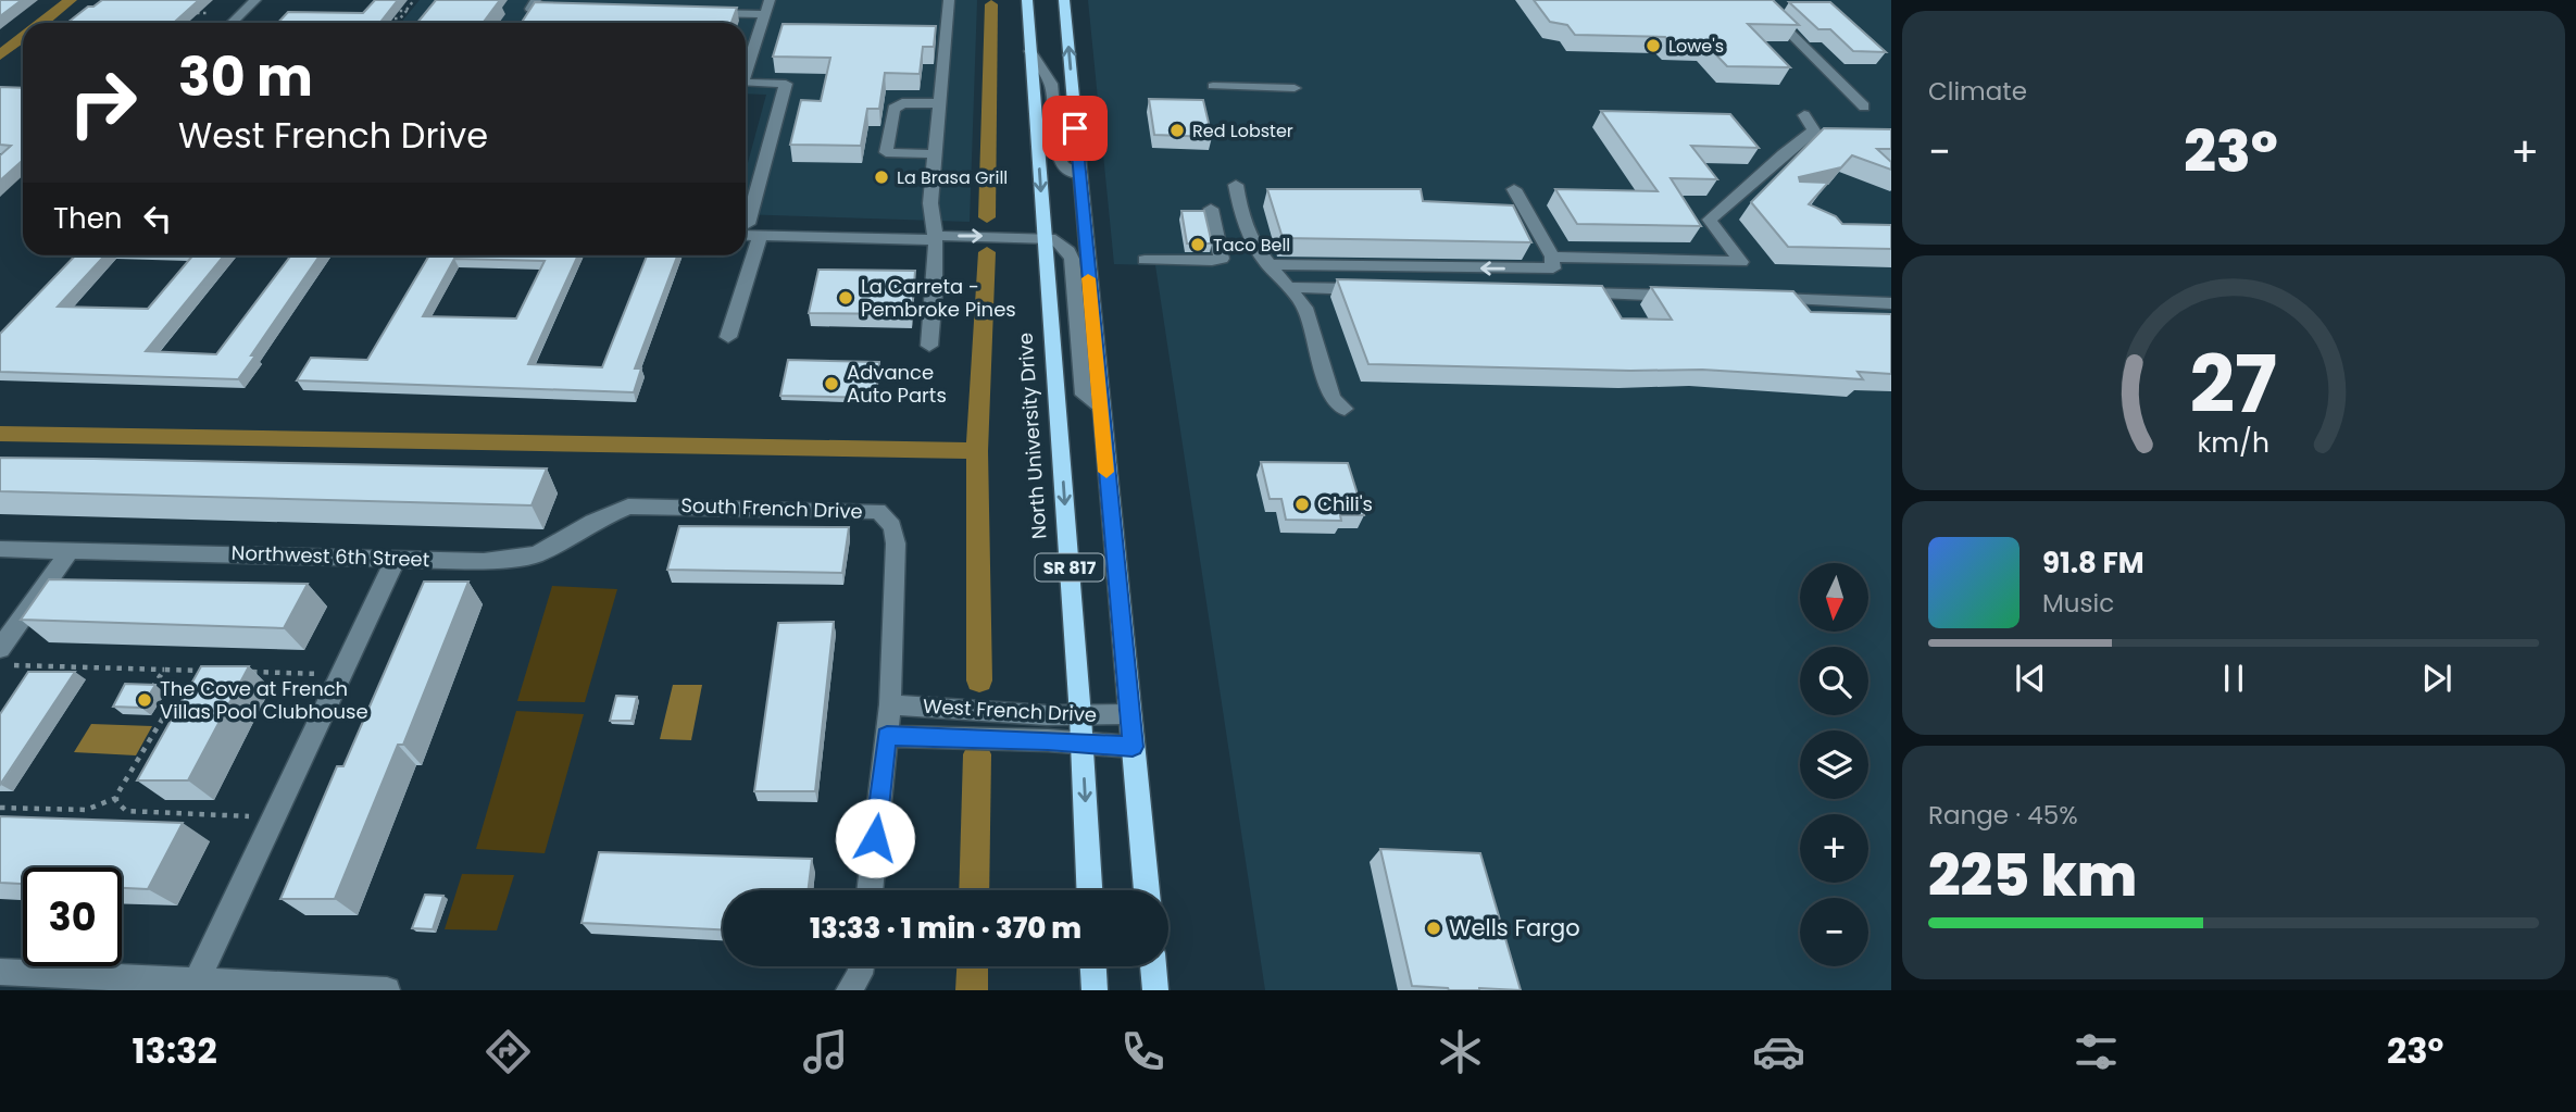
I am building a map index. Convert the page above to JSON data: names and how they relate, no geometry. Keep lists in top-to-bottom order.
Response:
{
  "streets": {
    "main road": ["North University Drive", "SR 817"],
    "street": ["South French Drive", "Northwest 6th Street", "West French Drive"]
  },
  "crossings": [
    ["North University Drive", "West French Drive"],
    ["South French Drive", "Northwest 6th Street"],
    ["South French Drive", "West French Drive"],
    ["SR 817", "West French Drive"]
  ],
  "places": [
    "Lowe's",
    "Red Lobster",
    "La Brasa Grill",
    "Taco Bell",
    "La Carreta - Pembroke Pines",
    "Advance Auto Parts",
    "Chili's",
    "The Cove at French Villas Pool Clubhouse",
    "Wells Fargo"
  ],
  "north": "bottom",
  "page": {
    "tile": [
      "Climate",
      ["Range · 45%", "225 km"]
    ],
    "turn": ["30 m", "West French Drive"],
    "heat": ["−", "23°", "+"],
    "then": "Then",
    "song": ["91.8 FM", "Music"],
    "map_buttons": ["+", "−"],
    "limit": "30",
    "trip": "13:33 · 1 min · 370 m",
    "tabs": ["13:32", "23°"],
    "gauge": ["27", "km/h"]
  }
}
